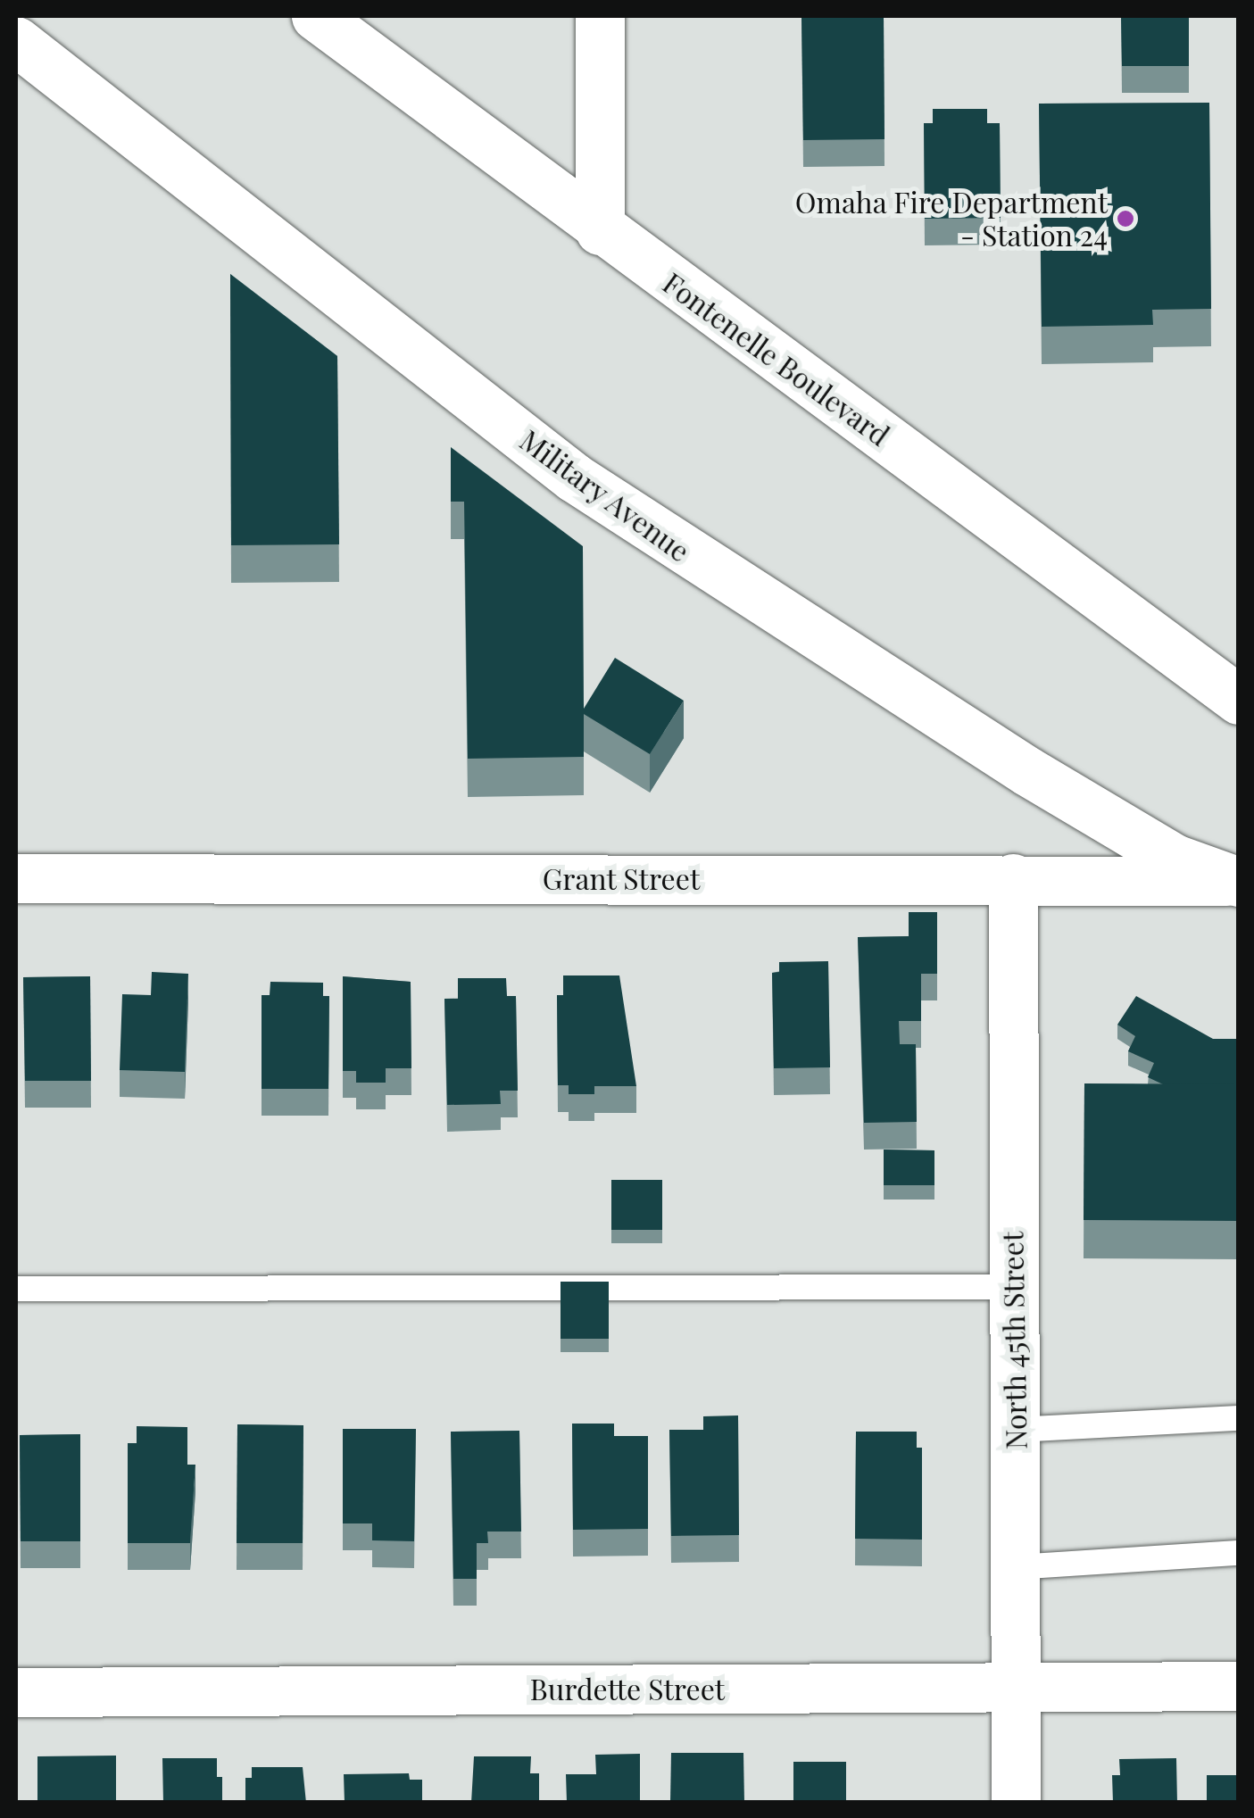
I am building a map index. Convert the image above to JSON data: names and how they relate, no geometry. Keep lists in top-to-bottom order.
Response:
{
  "streets": {
    "street": [
      "Fontenelle Boulevard",
      "Military Avenue",
      "Grant Street",
      "North 45th Street",
      "Burdette Street"
    ]
  },
  "crossings": [
    ["Military Avenue", "Grant Street"],
    ["Grant Street", "North 45th Street"],
    ["North 45th Street", "Burdette Street"]
  ],
  "places": ["Omaha Fire Department - Station 24"]
}
